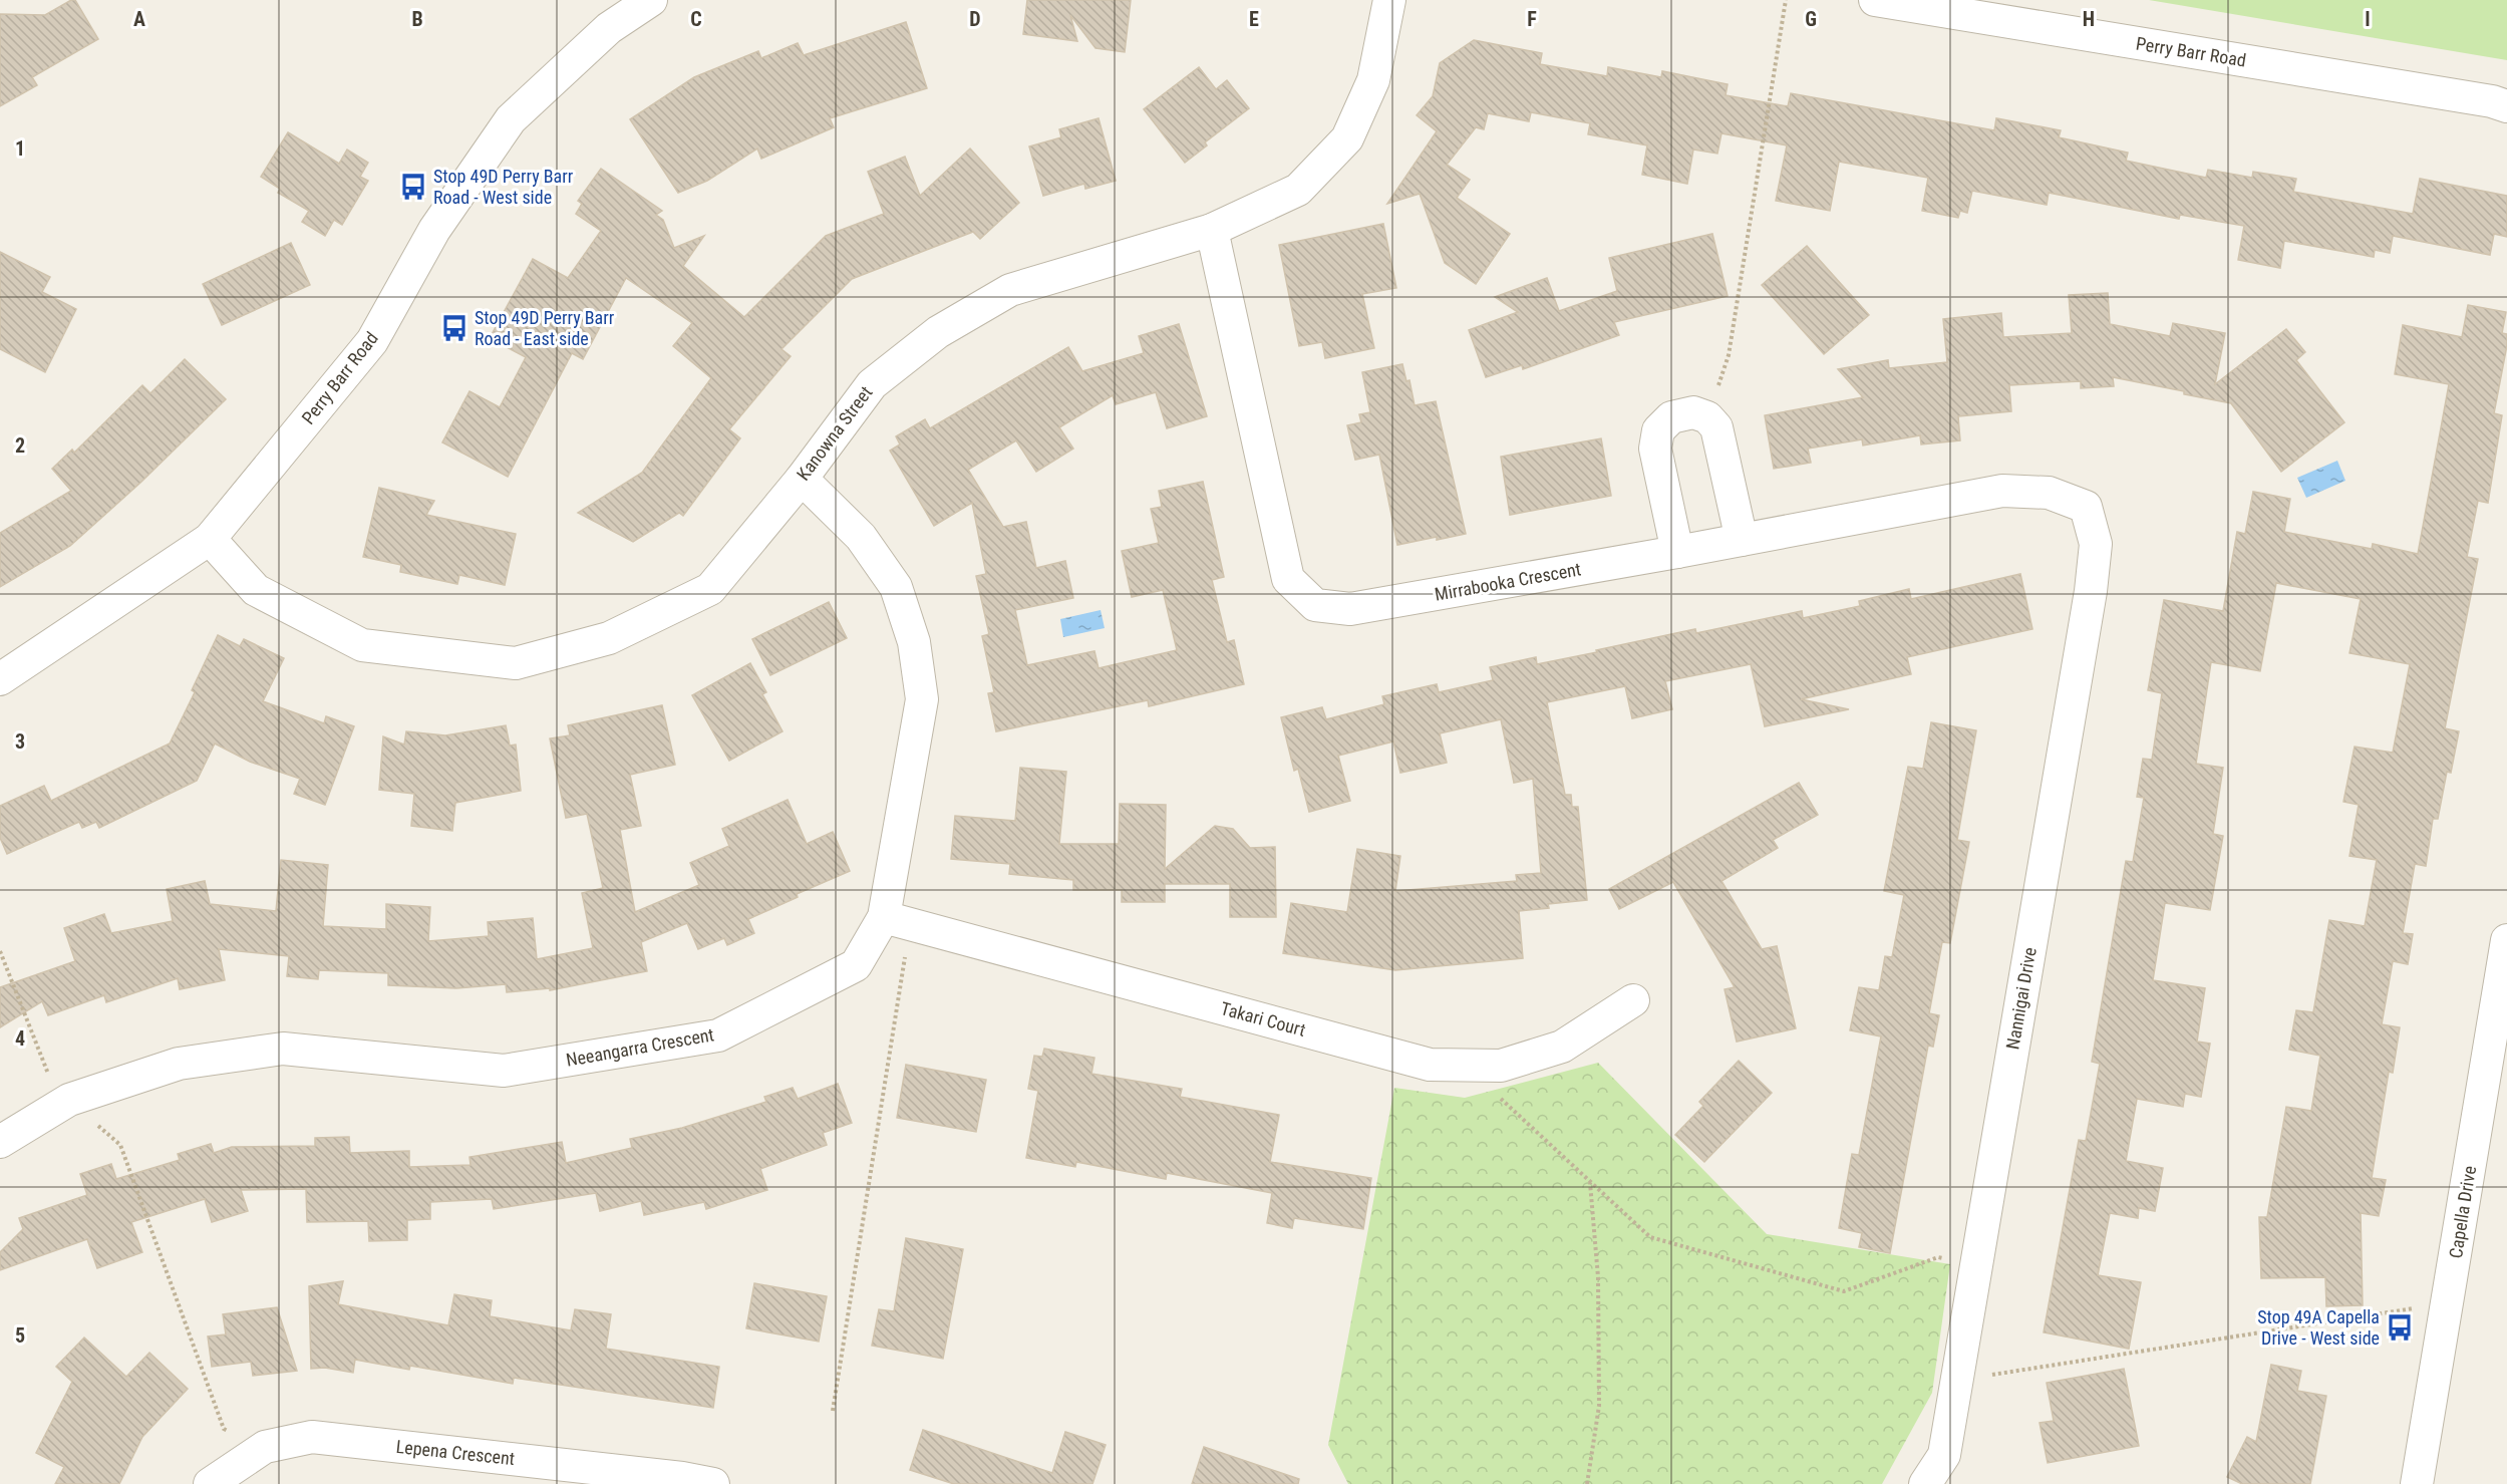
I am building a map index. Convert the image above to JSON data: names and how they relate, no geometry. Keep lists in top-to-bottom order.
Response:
{
  "streets": {
    "street": [
      "Perry Barr Road",
      "Kanowna Street",
      "Mirrabooka Crescent",
      "Nannigai Drive",
      "Takari Court",
      "Neeangarra Crescent",
      "Capella Drive",
      "Lepena Crescent"
    ]
  },
  "crossings": [
    ["Perry Barr Road", "Kanowna Street"],
    ["Kanowna Street", "Mirrabooka Crescent"],
    ["Kanowna Street", "Neeangarra Crescent"],
    ["Mirrabooka Crescent", "Nannigai Drive"],
    ["Takari Court", "Neeangarra Crescent"]
  ],
  "places": {
    "bus stop": ["Stop 49D Perry Barr Road - West side", "Stop 49D Perry Barr Road - East side", "Stop 49A Capella Drive - West side"]
  },
  "grid": {
    "columns": [
      "A",
      "B",
      "C",
      "D",
      "E",
      "F",
      "G",
      "H",
      "I"
    ],
    "rows": [
      "1",
      "2",
      "3",
      "4",
      "5"
    ]
  }
}
